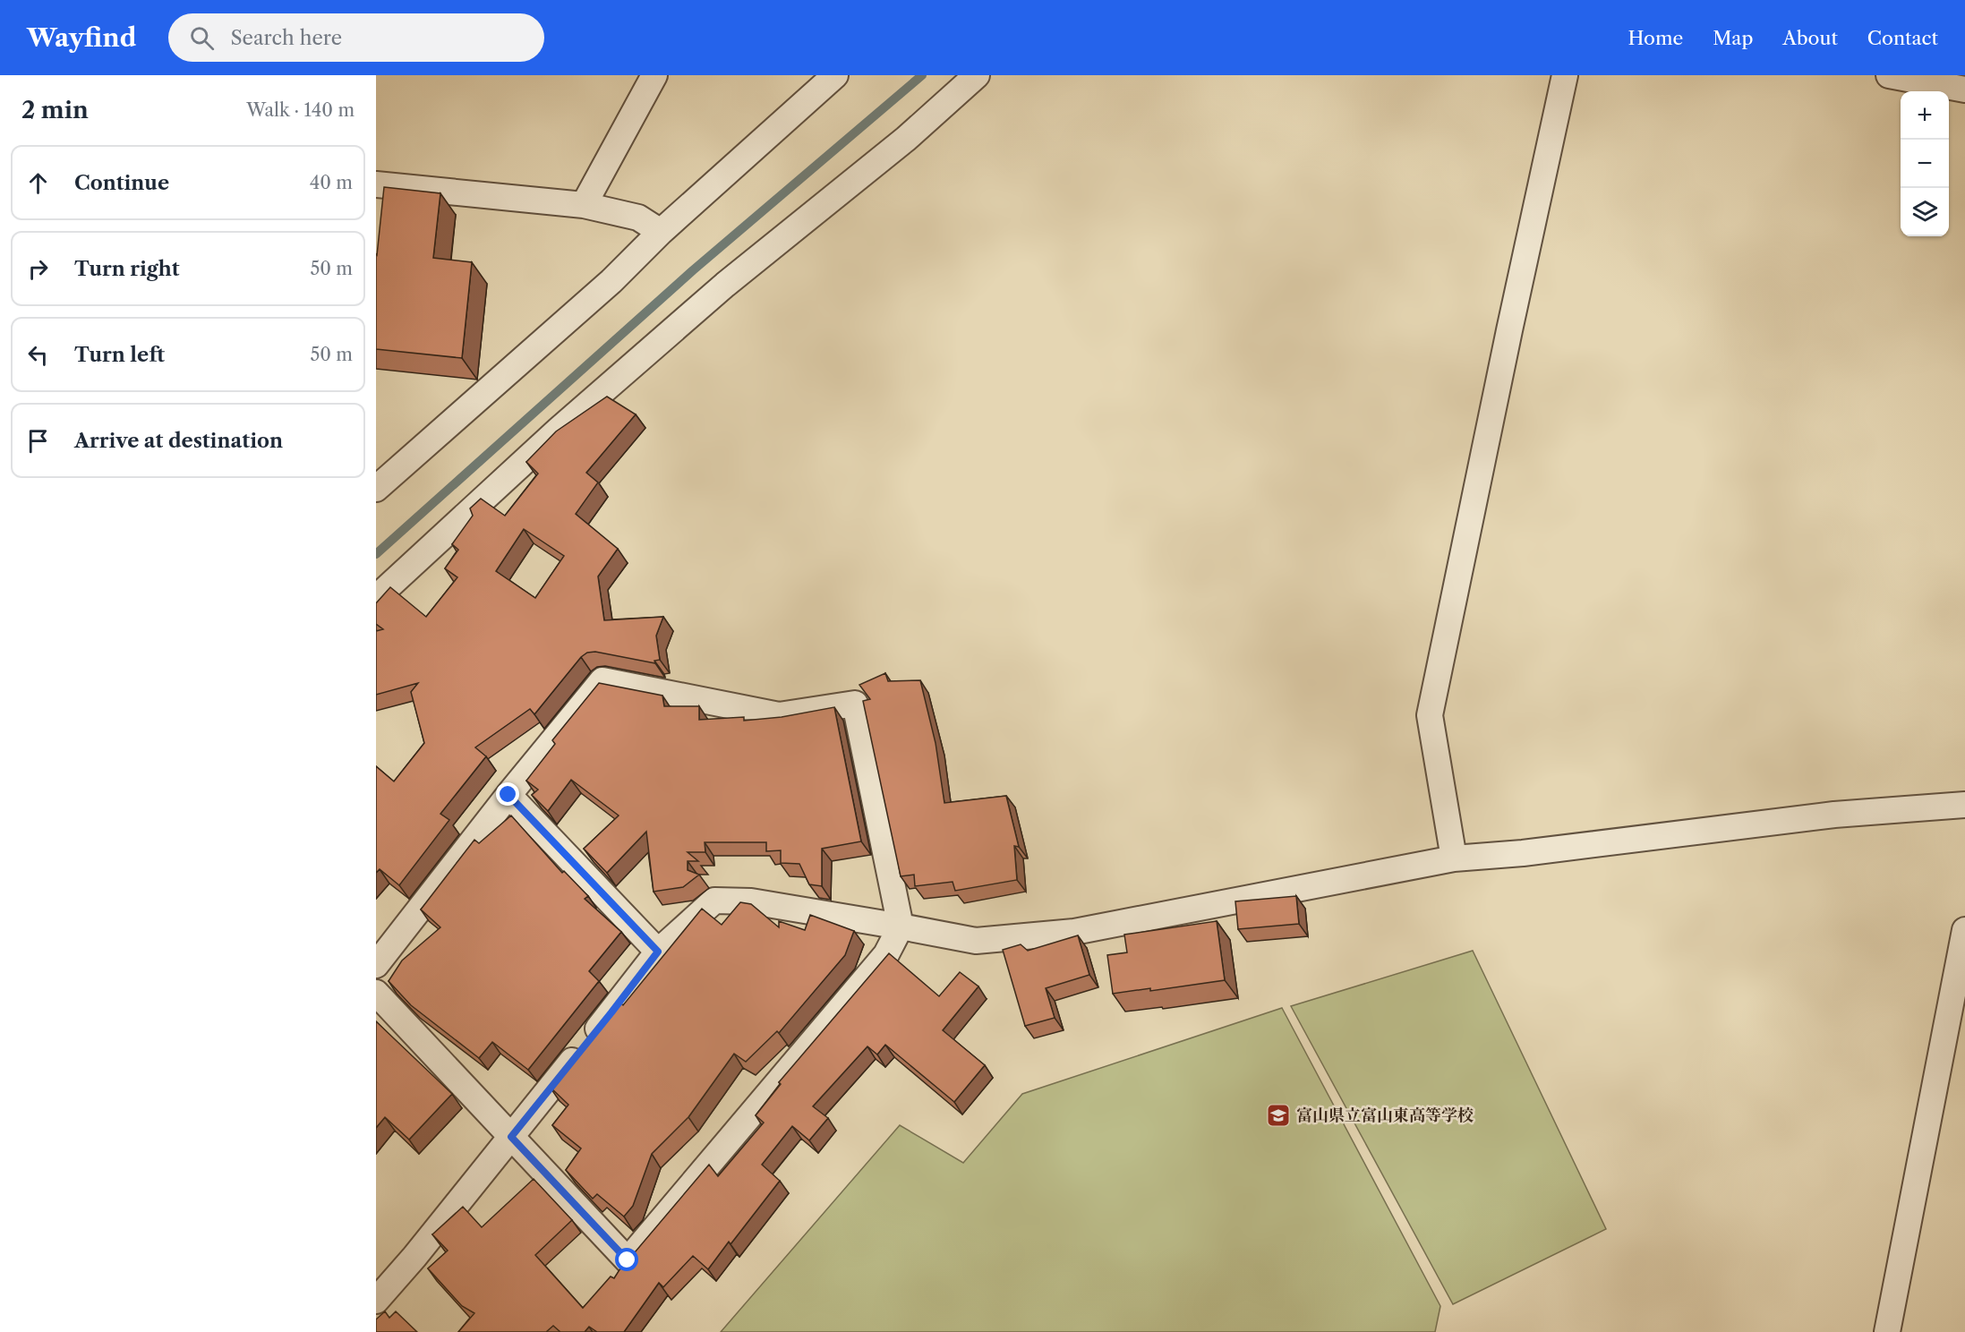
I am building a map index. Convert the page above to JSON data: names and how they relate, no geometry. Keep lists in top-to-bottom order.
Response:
{
  "places": {
    "school or university": ["富山県立富山東高等学校"]
  },
  "page": {
    "header": "Wayfind",
    "search": "Search here",
    "nav": [
      "Home",
      "Map",
      "About",
      "Contact"
    ],
    "heading": ["2 min", "Walk · 140 m"],
    "map_buttons": ["+", "−"],
    "list": [
      ["Continue", "40 m"],
      ["Turn right", "50 m"],
      ["Turn left", "50 m"],
      "Arrive at destination"
    ]
  }
}
